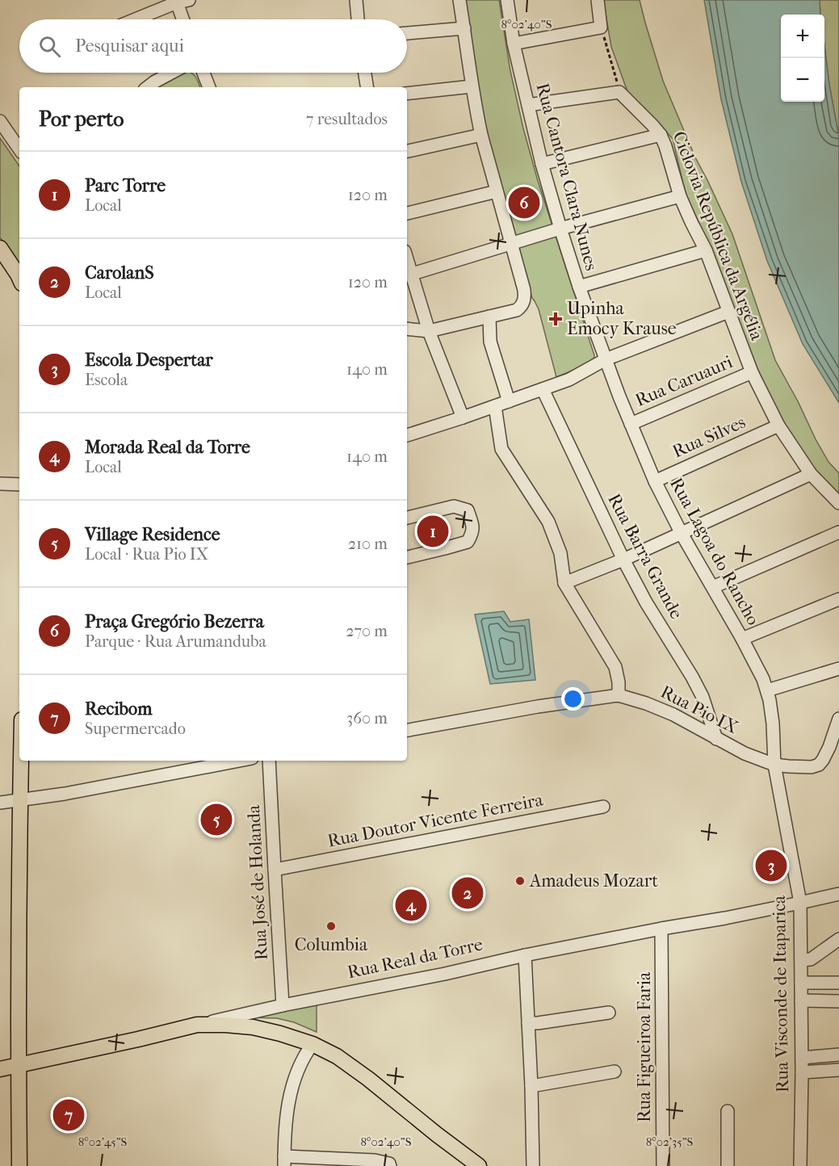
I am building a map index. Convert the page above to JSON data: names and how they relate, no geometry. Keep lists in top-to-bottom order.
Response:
{
  "streets": {
    "main road": ["Rua Real da Torre"],
    "street": [
      "Rua Cantora Clara Nunes",
      "Ciclovia República da Argélia",
      "Rua Caruauri",
      "Rua Silves",
      "Rua Lagoa do Rancho",
      "Rua Barra Grande",
      "Rua Pio IX",
      "Rua Doutor Vicente Ferreira",
      "Rua José de Holanda",
      "Rua Visconde de Itaparica",
      "Rua Figueiroa Faria"
    ]
  },
  "crossings": [
    ["Rua Cantora Clara Nunes", "Rua Lagoa do Rancho"],
    ["Ciclovia República da Argélia", "Rua Caruauri"],
    ["Ciclovia República da Argélia", "Rua Silves"],
    ["Rua Caruauri", "Rua Lagoa do Rancho"],
    ["Rua Silves", "Rua Lagoa do Rancho"],
    ["Rua Lagoa do Rancho", "Rua Pio IX"],
    ["Rua Lagoa do Rancho", "Rua Visconde de Itaparica"],
    ["Rua Barra Grande", "Rua Pio IX"],
    ["Rua Pio IX", "Rua Visconde de Itaparica"],
    ["Rua Doutor Vicente Ferreira", "Rua José de Holanda"],
    ["Rua José de Holanda", "Rua Real da Torre"],
    ["Rua Real da Torre", "Rua Visconde de Itaparica"],
    ["Rua Real da Torre", "Rua Figueiroa Faria"]
  ],
  "places": {
    "health": ["Upinha Emocy Krause"],
    "other": ["Amadeus Mozart", "Columbia"]
  },
  "page": {
    "map_buttons": ["+", "−"],
    "search": "Pesquisar aqui",
    "heading": ["Por perto", "7 resultados"],
    "list": [
      {
        "mark": "1",
        "name": "Parc Torre",
        "note": "Local",
        "value": "120 m"
      },
      {
        "mark": "2",
        "name": "CarolanS",
        "note": "Local",
        "value": "120 m"
      },
      {
        "mark": "3",
        "name": "Escola Despertar",
        "note": "Escola",
        "value": "140 m"
      },
      {
        "mark": "4",
        "name": "Morada Real da Torre",
        "note": "Local",
        "value": "140 m"
      },
      {
        "mark": "5",
        "name": "Village Residence",
        "note": "Local · Rua Pio IX",
        "value": "210 m"
      },
      {
        "mark": "6",
        "name": "Praça Gregório Bezerra",
        "note": "Parque · Rua Arumanduba",
        "value": "270 m"
      },
      {
        "mark": "7",
        "name": "Recibom",
        "note": "Supermercado",
        "value": "360 m"
      }
    ],
    "pins": [
      "6",
      "1",
      "5",
      "3",
      "2",
      "4",
      "7"
    ]
  },
  "coordinates": ["8°02'40\"S", "8°02'45\"S", "8°02'35\"S"]
}
